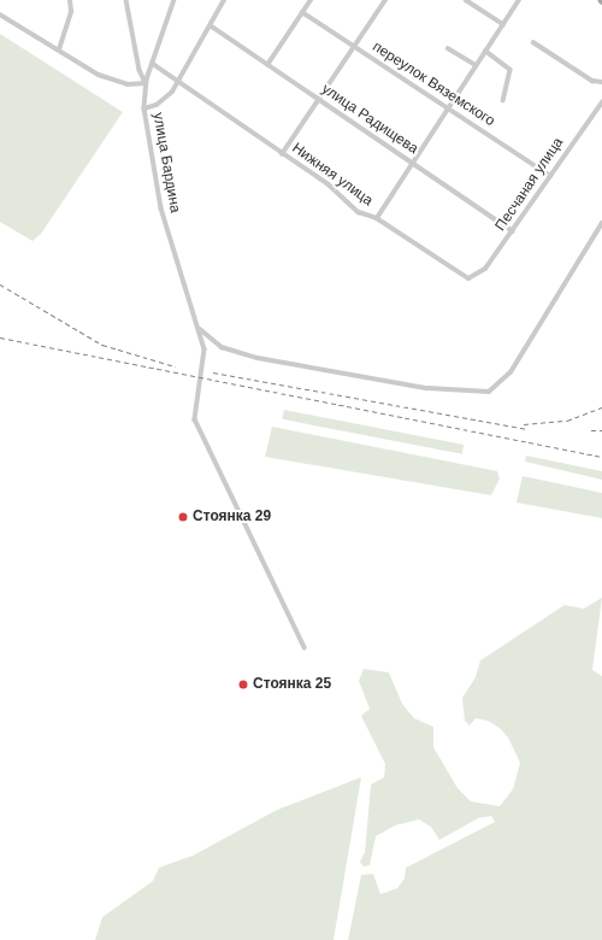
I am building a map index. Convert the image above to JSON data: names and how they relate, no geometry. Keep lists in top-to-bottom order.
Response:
{
  "streets": {
    "street": [
      "переулок Вяземского",
      "улица Радищева",
      "улица Бардина",
      "Нижняя улица",
      "Песчаная улица"
    ]
  },
  "crossings": [
    ["переулок Вяземского", "Песчаная улица"],
    ["улица Радищева", "Песчаная улица"],
    ["Нижняя улица", "Песчаная улица"]
  ],
  "places": ["Стоянка 29", "Стоянка 25"]
}
